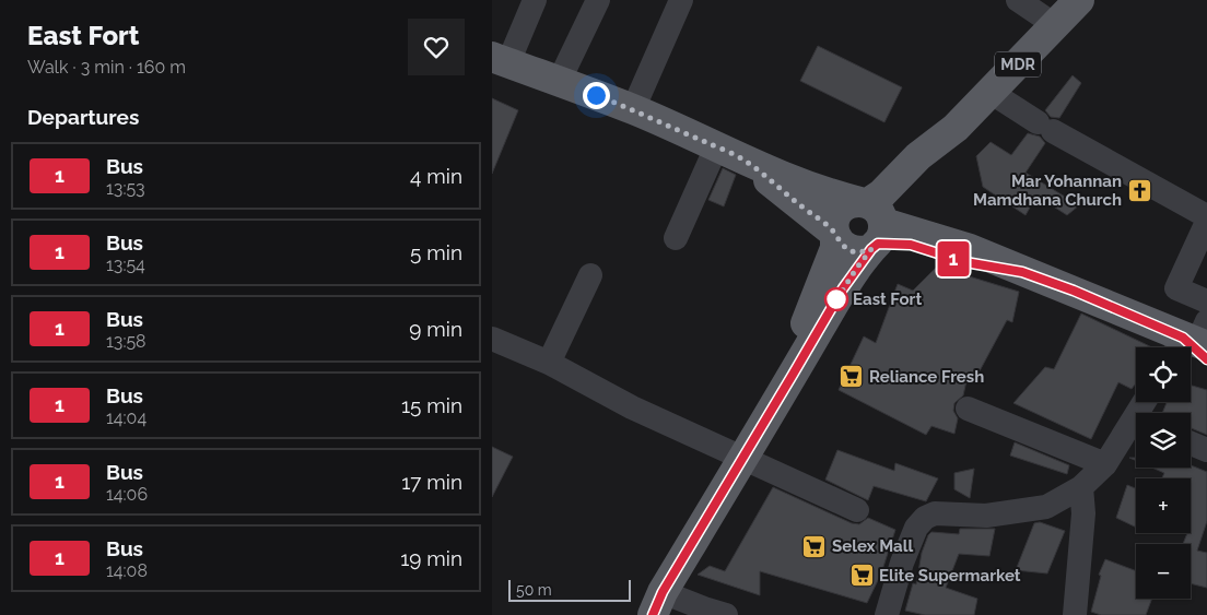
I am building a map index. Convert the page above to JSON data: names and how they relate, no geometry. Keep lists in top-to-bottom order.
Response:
{
  "streets": {
    "main road": ["MDR"]
  },
  "places": {
    "church": ["Mar Yohannan Mamdhana Church"],
    "other": ["East Fort"],
    "supermarket": ["Reliance Fresh", "Selex Mall", "Elite Supermarket"]
  },
  "lines": ["bus line 1"],
  "scale_bar": "50 m",
  "page": {
    "heading": [
      ["East Fort", "Walk · 3 min · 160 m"],
      "Departures"
    ],
    "on_map": "1",
    "list": [
      {
        "mark": "1",
        "name": "Bus",
        "note": "13:53",
        "value": "4 min"
      },
      {
        "mark": "1",
        "name": "Bus",
        "note": "13:54",
        "value": "5 min"
      },
      {
        "mark": "1",
        "name": "Bus",
        "note": "13:58",
        "value": "9 min"
      },
      {
        "mark": "1",
        "name": "Bus",
        "note": "14:04",
        "value": "15 min"
      },
      {
        "mark": "1",
        "name": "Bus",
        "note": "14:06",
        "value": "17 min"
      },
      {
        "mark": "1",
        "name": "Bus",
        "note": "14:08",
        "value": "19 min"
      }
    ],
    "map_buttons": ["+", "−"],
    "scale": "50 m"
  }
}
